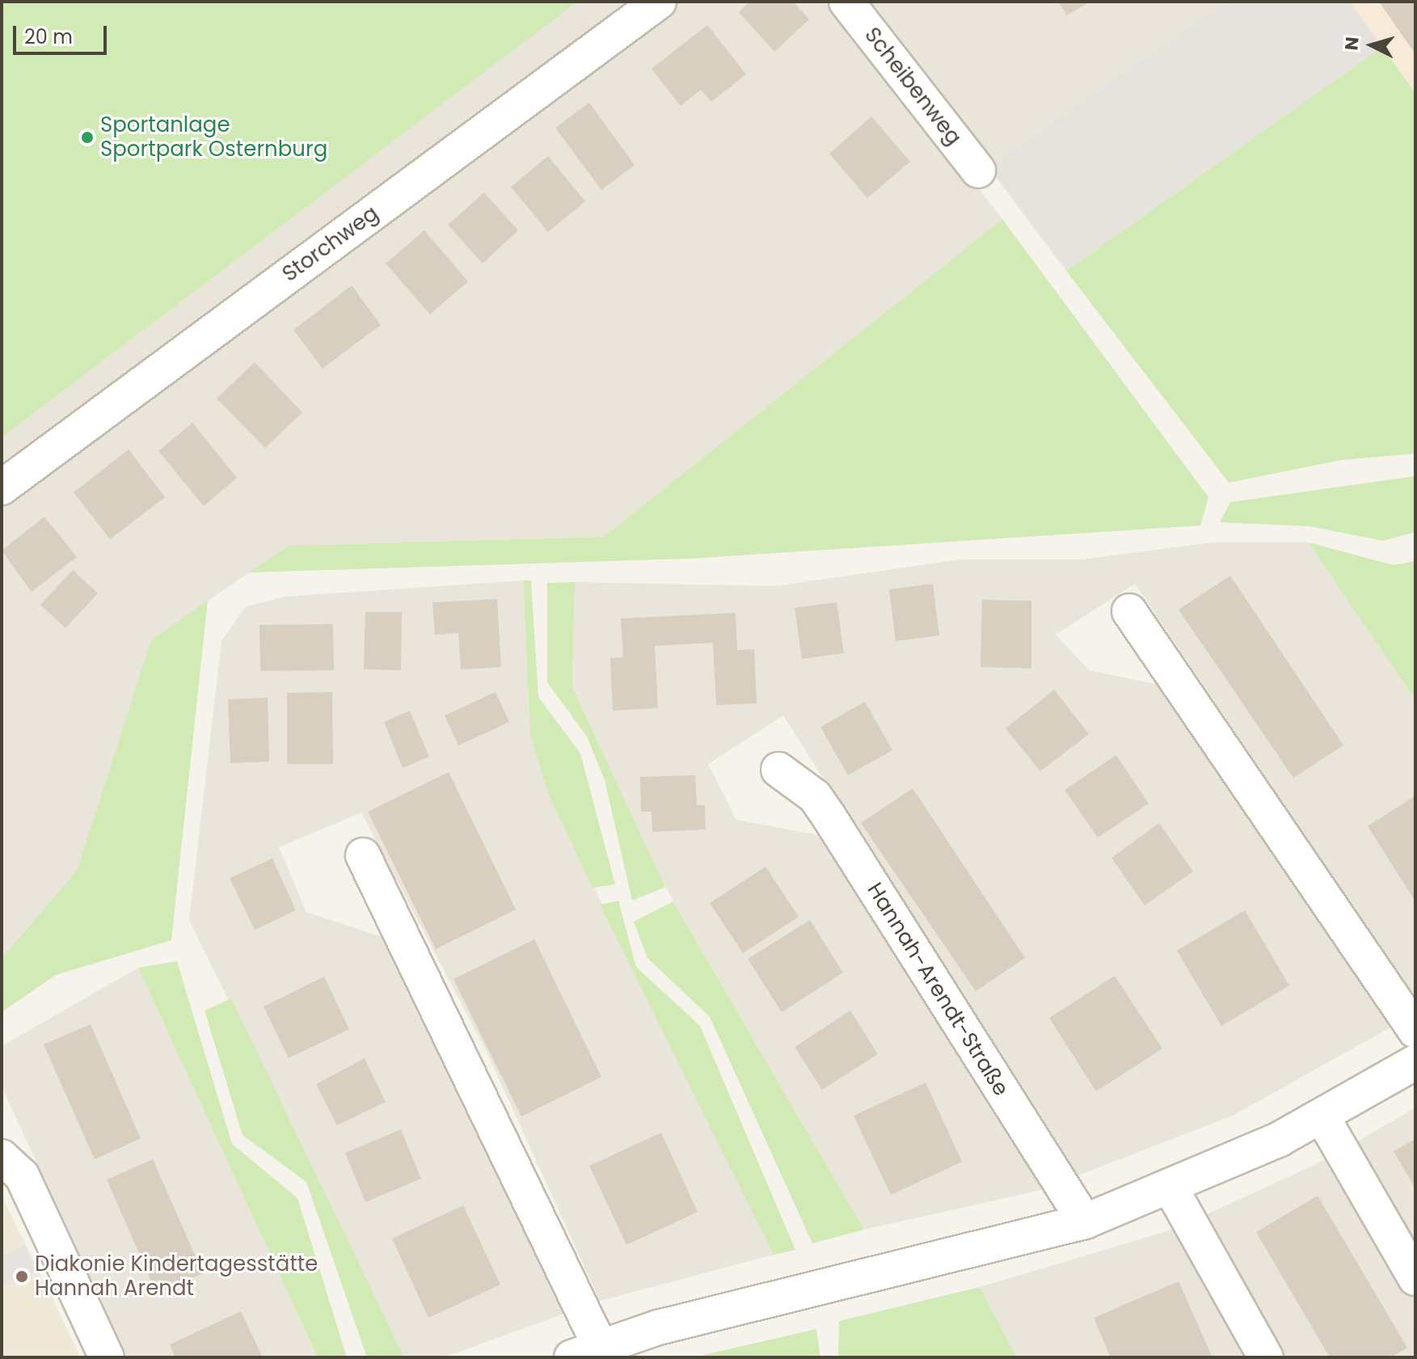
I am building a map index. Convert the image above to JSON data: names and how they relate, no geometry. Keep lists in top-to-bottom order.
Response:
{
  "streets": {
    "street": ["Scheibenweg", "Storchweg", "Hannah-Arendt-Straße"]
  },
  "places": ["Sportanlage Sportpark Osternburg", "Diakonie Kindertagesstätte Hannah Arendt"],
  "scale_bar": "20 m",
  "north": "left"
}
